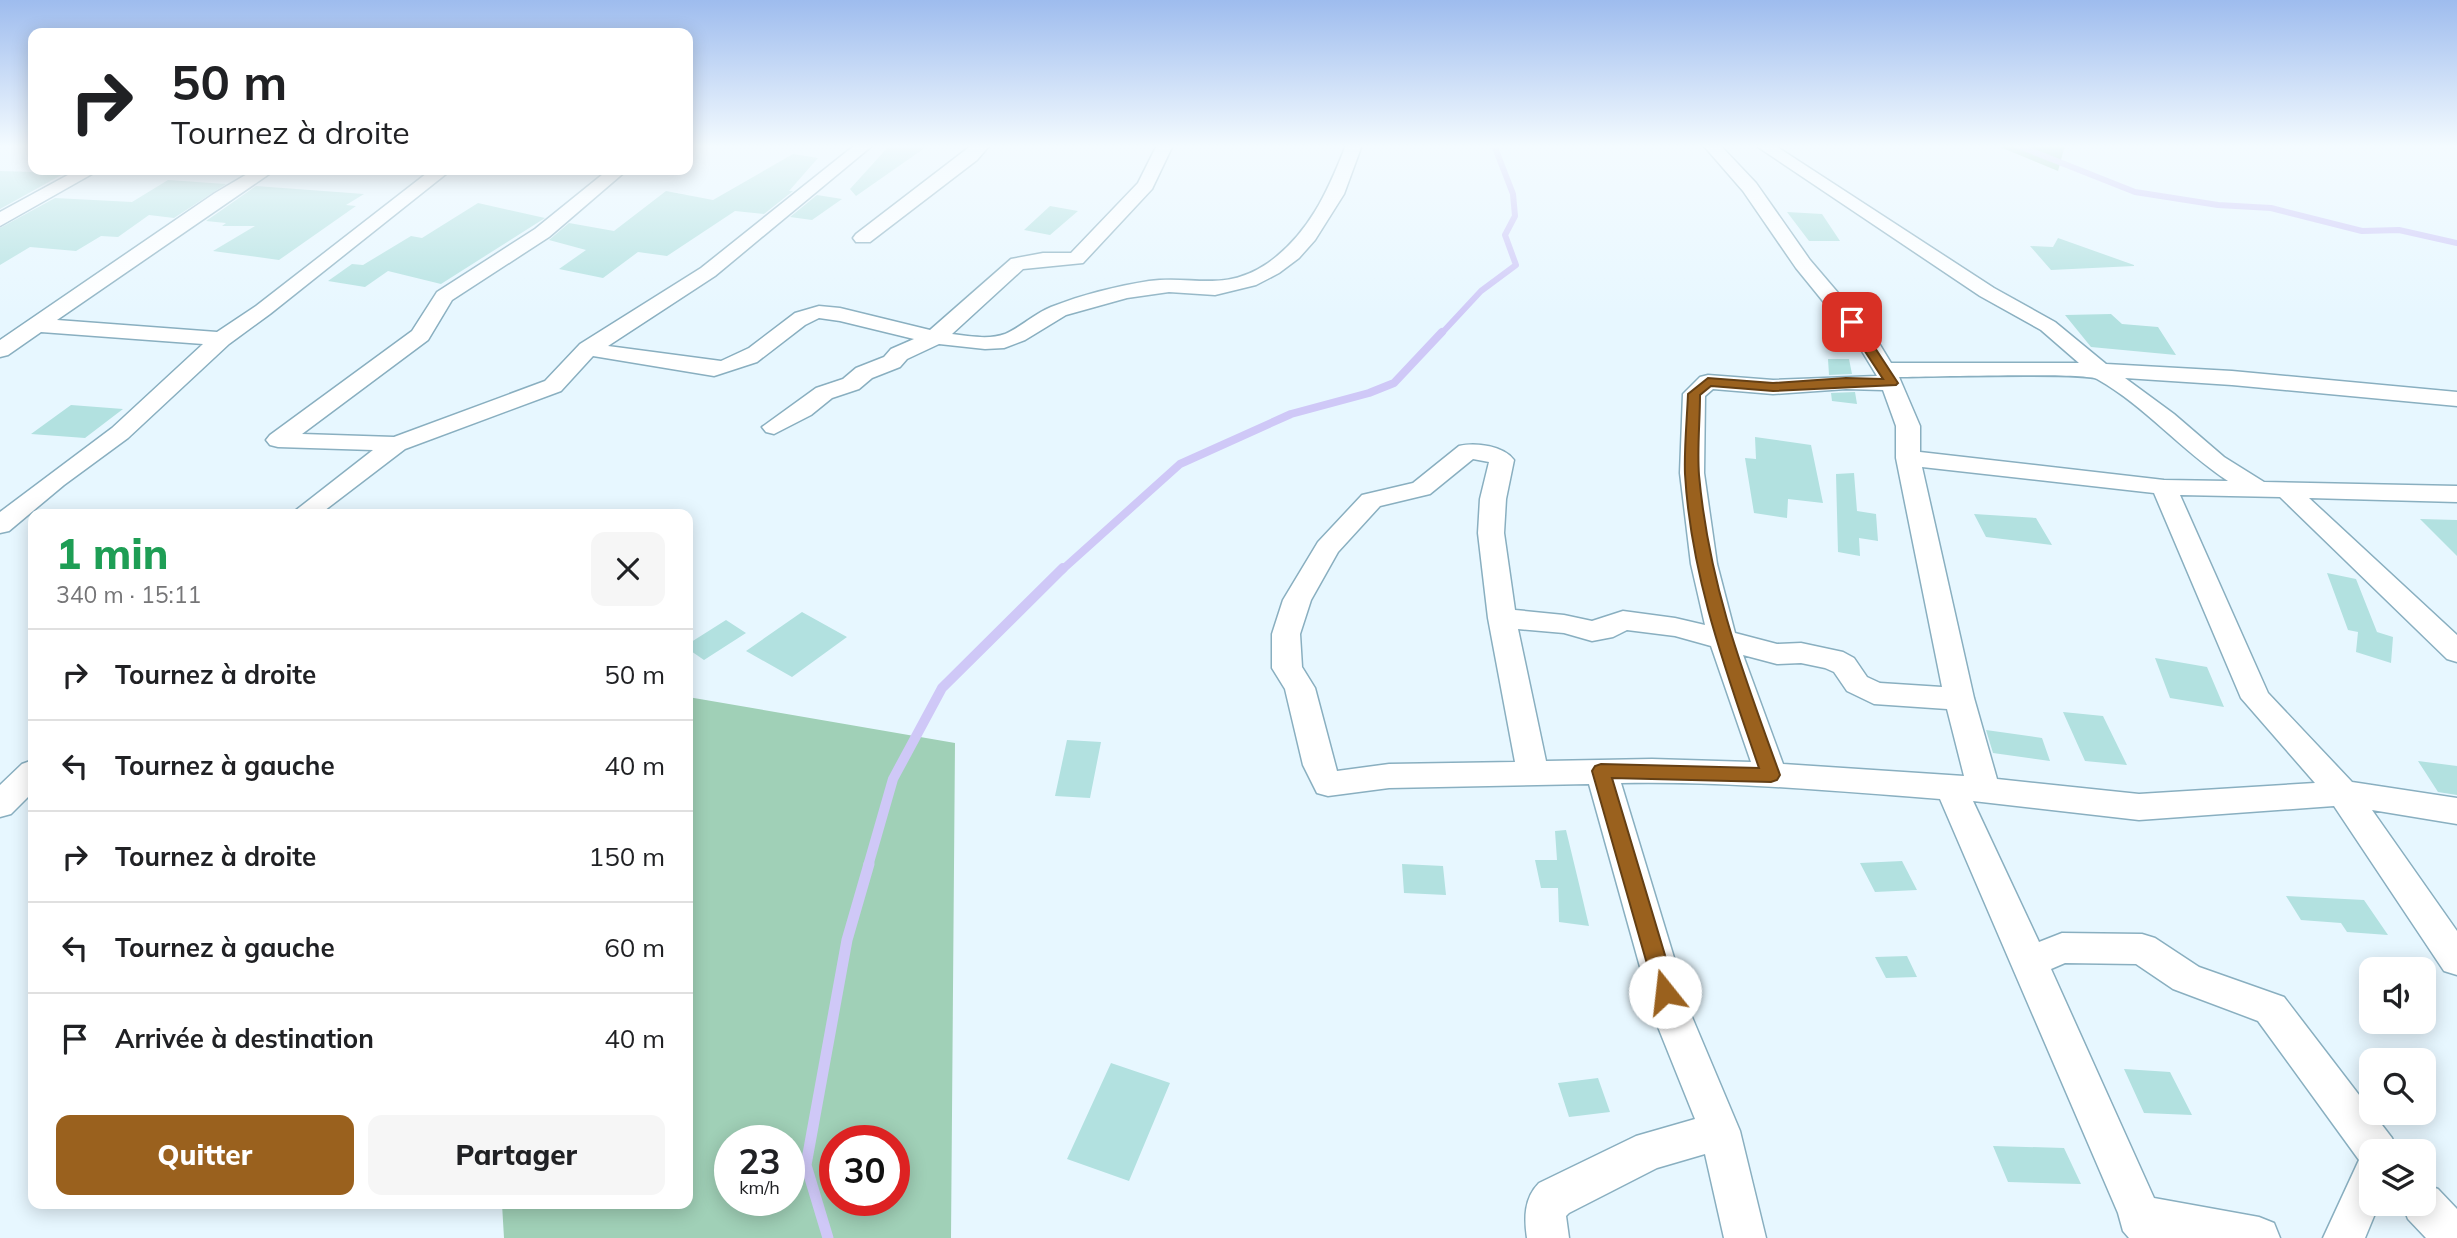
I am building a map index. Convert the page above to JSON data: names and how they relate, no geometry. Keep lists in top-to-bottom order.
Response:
{
  "page": {
    "turn": ["50 m", "Tournez à droite"],
    "heading": ["1 min", "340 m · 15:11"],
    "list": [
      {
        "name": "Tournez à droite",
        "value": "50 m"
      },
      {
        "name": "Tournez à gauche",
        "value": "40 m"
      },
      {
        "name": "Tournez à droite",
        "value": "150 m"
      },
      {
        "name": "Tournez à gauche",
        "value": "60 m"
      },
      {
        "name": "Arrivée à destination",
        "value": "40 m"
      }
    ],
    "buttons": ["Quitter", "Partager"],
    "speed": "23 km/h",
    "limit": "30"
  }
}
